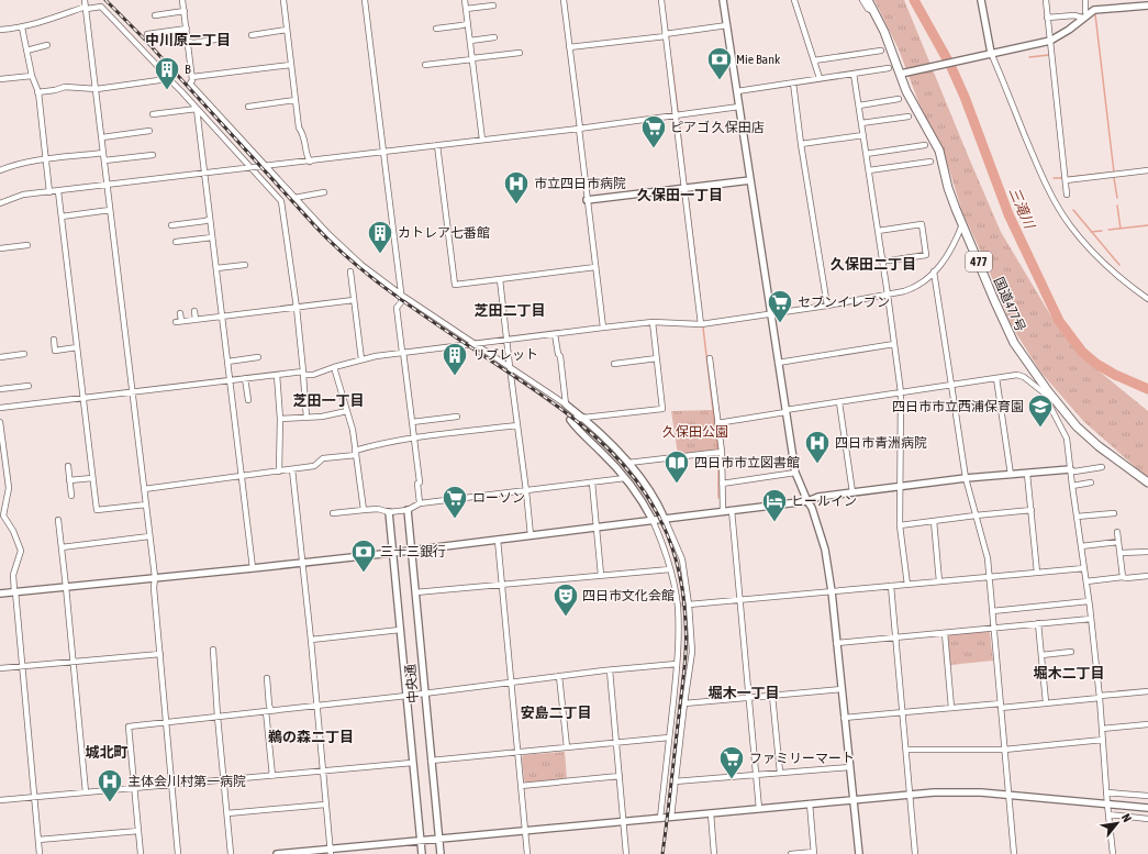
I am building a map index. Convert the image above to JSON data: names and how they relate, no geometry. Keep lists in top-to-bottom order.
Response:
{
  "streets": {
    "highway": ["477", "国道477号"],
    "street": ["中央通"]
  },
  "districts": [
    "中川原二丁目",
    "久保田一丁目",
    "久保田二丁目",
    "芝田二丁目",
    "芝田一丁目",
    "堀木二丁目",
    "堀木一丁目",
    "安島二丁目",
    "鵜の森二丁目",
    "城北町"
  ],
  "water": ["三滝川"],
  "parks": ["久保田公園"],
  "places": {
    "bank": ["Mie Bank", "三十三銀行"],
    "building": ["B", "カトレア七番館", "リブレット"],
    "supermarket": [
      "ピアゴ 久保田店",
      "セブンイレブン",
      "ローソン",
      "ファミリーマート"
    ],
    "hospital": ["市立四日市病院", "四日市青洲病院", "主体会川村第一病院"],
    "school or university": ["四日市市立西浦保育園"],
    "library": ["四日市市立図書館"],
    "hotel": ["ヒールイン"],
    "theatre": ["四日市文化会館"]
  },
  "north": "top right"
}
